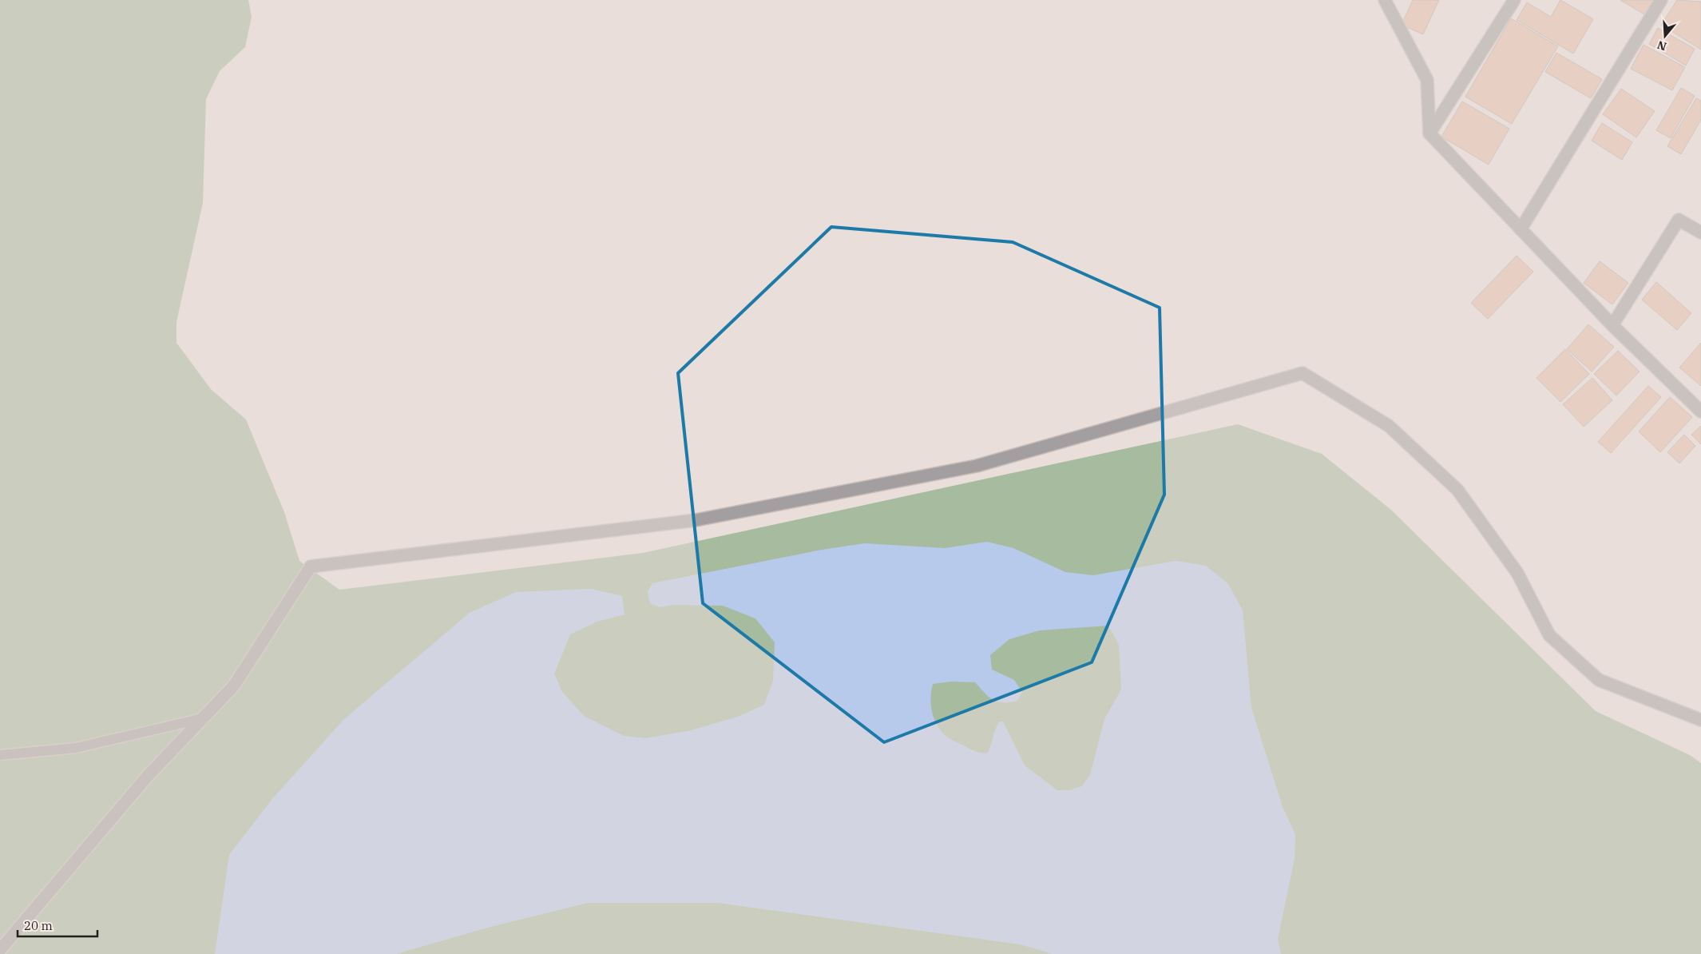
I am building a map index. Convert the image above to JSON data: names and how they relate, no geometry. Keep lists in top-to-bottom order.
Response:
{
  "scale_bar": "20 m",
  "north": "bottom"
}
